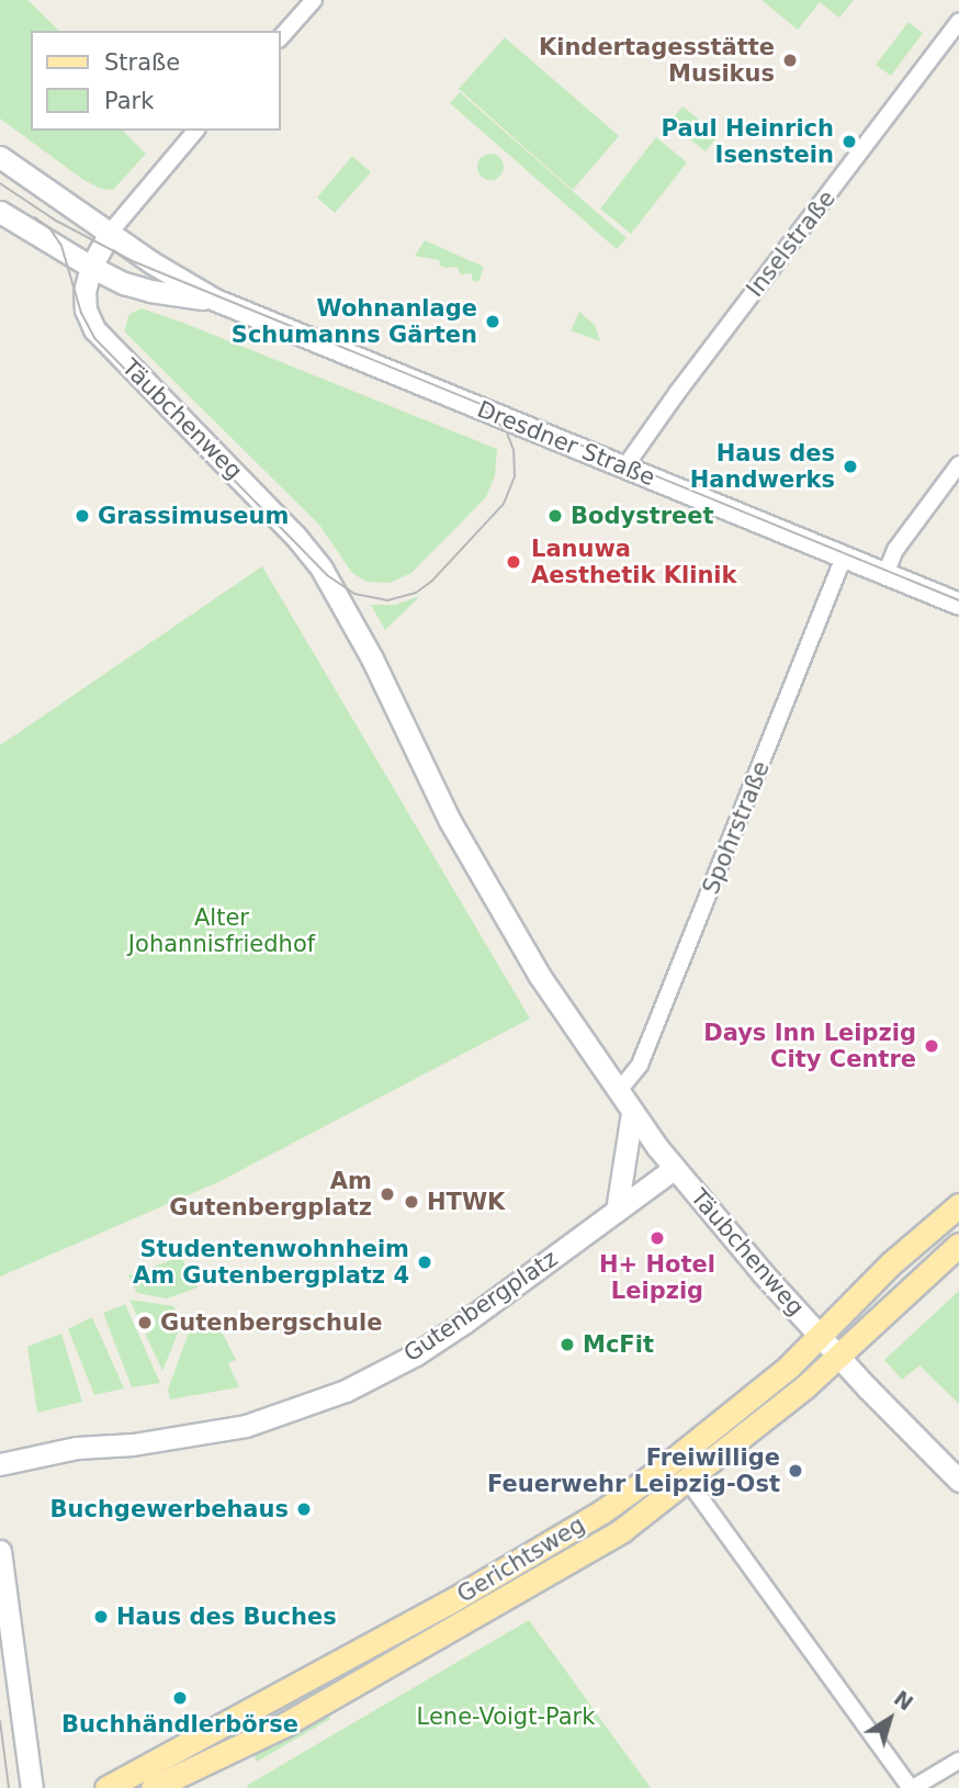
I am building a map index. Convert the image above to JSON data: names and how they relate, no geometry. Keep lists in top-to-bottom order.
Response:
{
  "streets": {
    "main road": ["Gerichtsweg"],
    "street": [
      "Inselstraße",
      "Täubchenweg",
      "Dresdner Straße",
      "Spohrstraße",
      "Gutenbergplatz"
    ]
  },
  "crossings": [
    ["Inselstraße", "Dresdner Straße"],
    ["Täubchenweg", "Dresdner Straße"],
    ["Täubchenweg", "Spohrstraße"],
    ["Täubchenweg", "Gutenbergplatz"],
    ["Täubchenweg", "Gerichtsweg"],
    ["Dresdner Straße", "Spohrstraße"]
  ],
  "parks": ["Alter Johannisfriedhof", "Lene-Voigt-Park"],
  "places": [
    "Kindertagesstätte Musikus",
    "Paul Heinrich Isenstein",
    "Wohnanlage Schumanns Gärten",
    "Haus des Handwerks",
    "Grassimuseum",
    "Bodystreet",
    "Lanuwa Aesthetik Klinik",
    "Days Inn Leipzig City Centre",
    "Am Gutenbergplatz",
    "HTWK",
    "H+ Hotel Leipzig",
    "Studentenwohnheim Am Gutenbergplatz 4",
    "Gutenbergschule",
    "McFit",
    "Freiwillige Feuerwehr Leipzig-Ost",
    "Buchgewerbehaus",
    "Haus des Buches",
    "Buchhändlerbörse"
  ],
  "legend": ["Straße", "Park"],
  "north": "top right"
}
